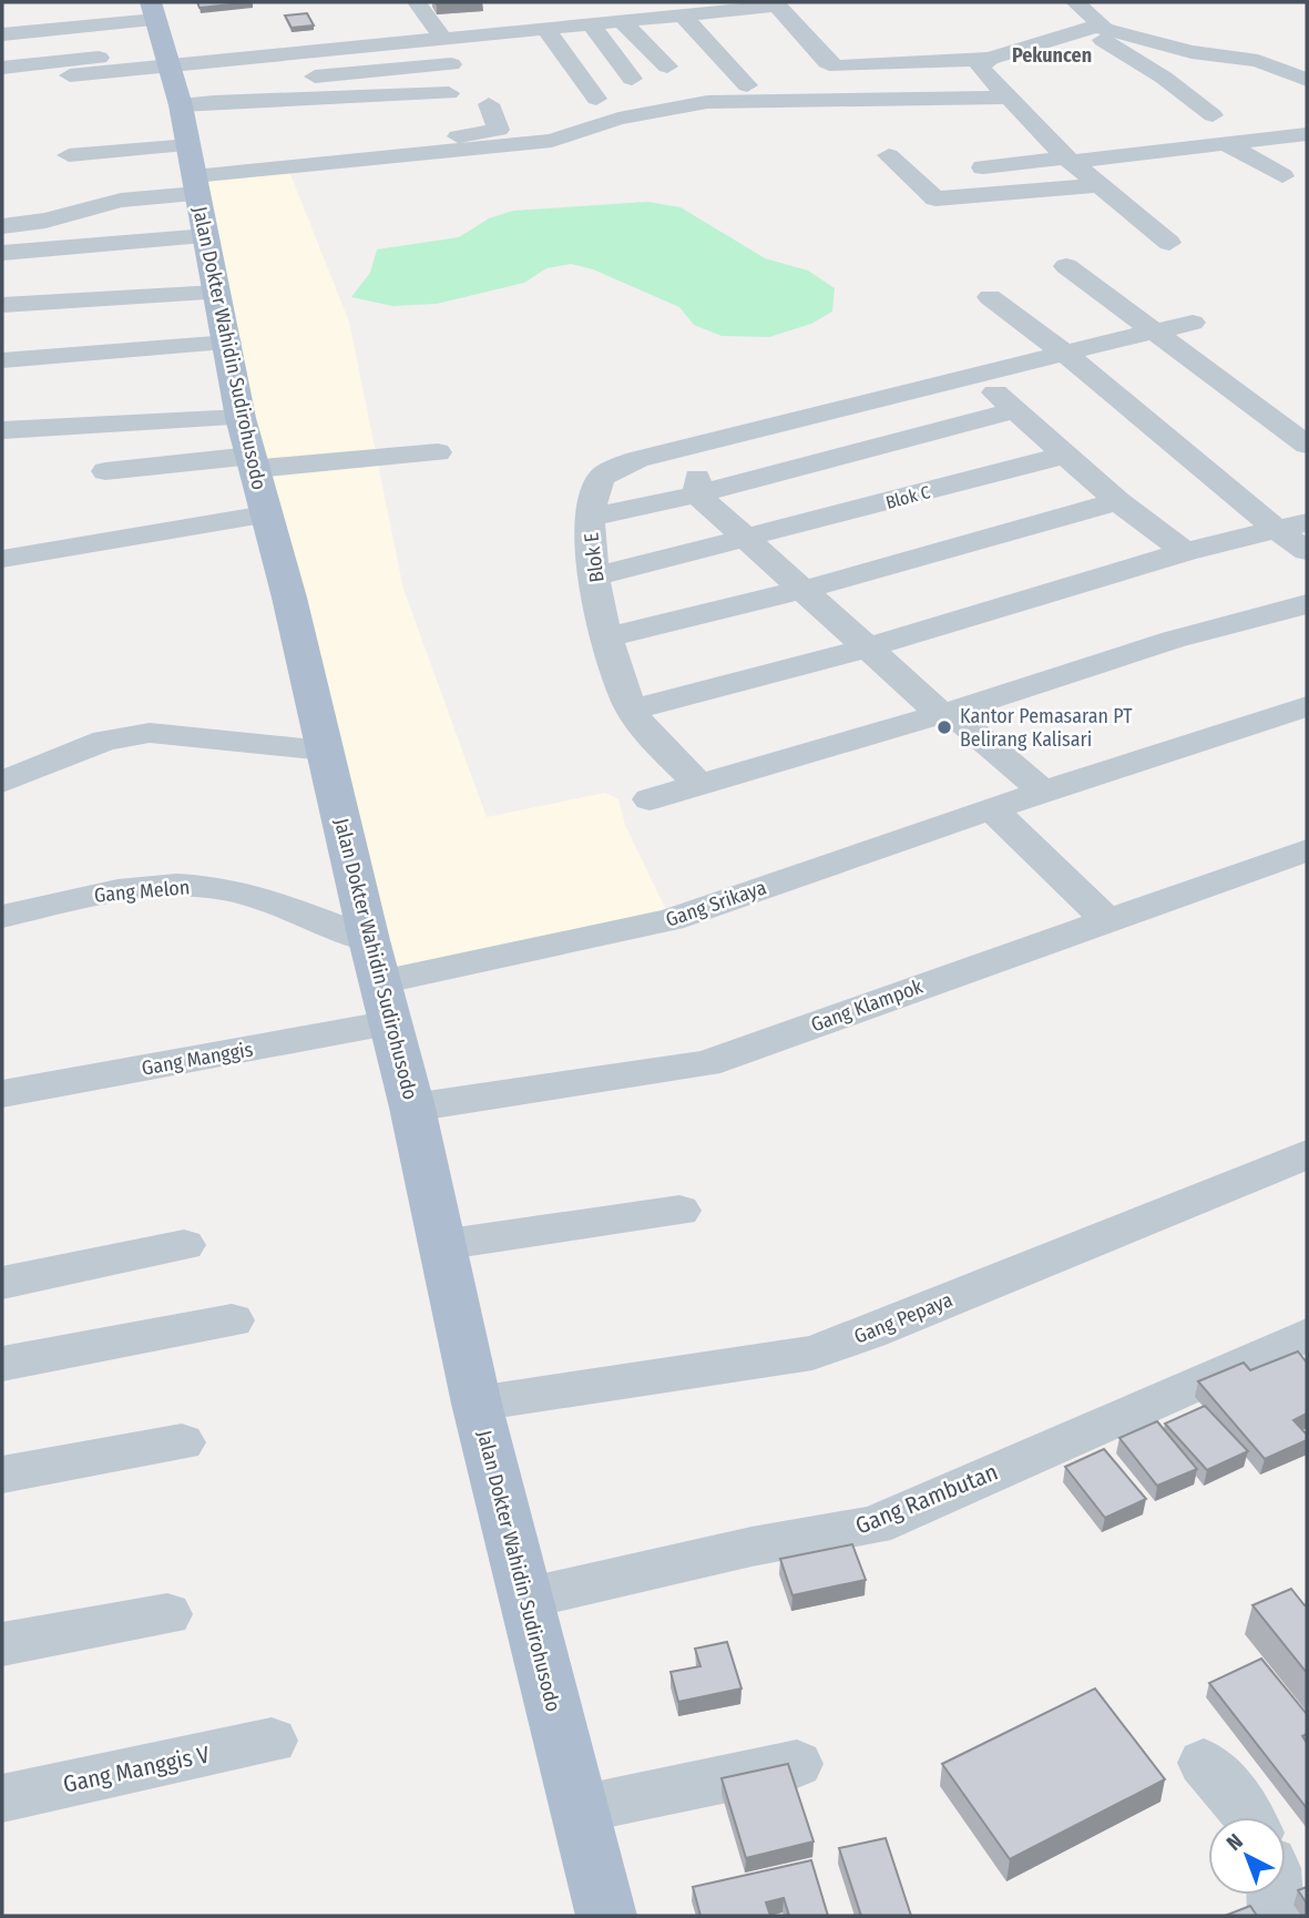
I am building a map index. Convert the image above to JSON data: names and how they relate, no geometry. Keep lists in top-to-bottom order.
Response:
{
  "streets": {
    "main road": ["Jalan Dokter Wahidin Sudirohusodo"],
    "street": [
      "Blok C",
      "Blok E",
      "Gang Melon",
      "Gang Srikaya",
      "Gang Klampok",
      "Gang Manggis",
      "Gang Pepaya",
      "Gang Rambutan",
      "Gang Manggis V"
    ]
  },
  "crossings": [
    ["Jalan Dokter Wahidin Sudirohusodo", "Gang Melon"],
    ["Jalan Dokter Wahidin Sudirohusodo", "Gang Srikaya"],
    ["Jalan Dokter Wahidin Sudirohusodo", "Gang Klampok"],
    ["Jalan Dokter Wahidin Sudirohusodo", "Gang Manggis"],
    ["Jalan Dokter Wahidin Sudirohusodo", "Gang Pepaya"],
    ["Jalan Dokter Wahidin Sudirohusodo", "Gang Rambutan"],
    ["Blok C", "Blok E"]
  ],
  "districts": ["Pekuncen"],
  "places": ["Kantor Pemasaran PT Belirang Kalisari"],
  "north": "top left"
}
